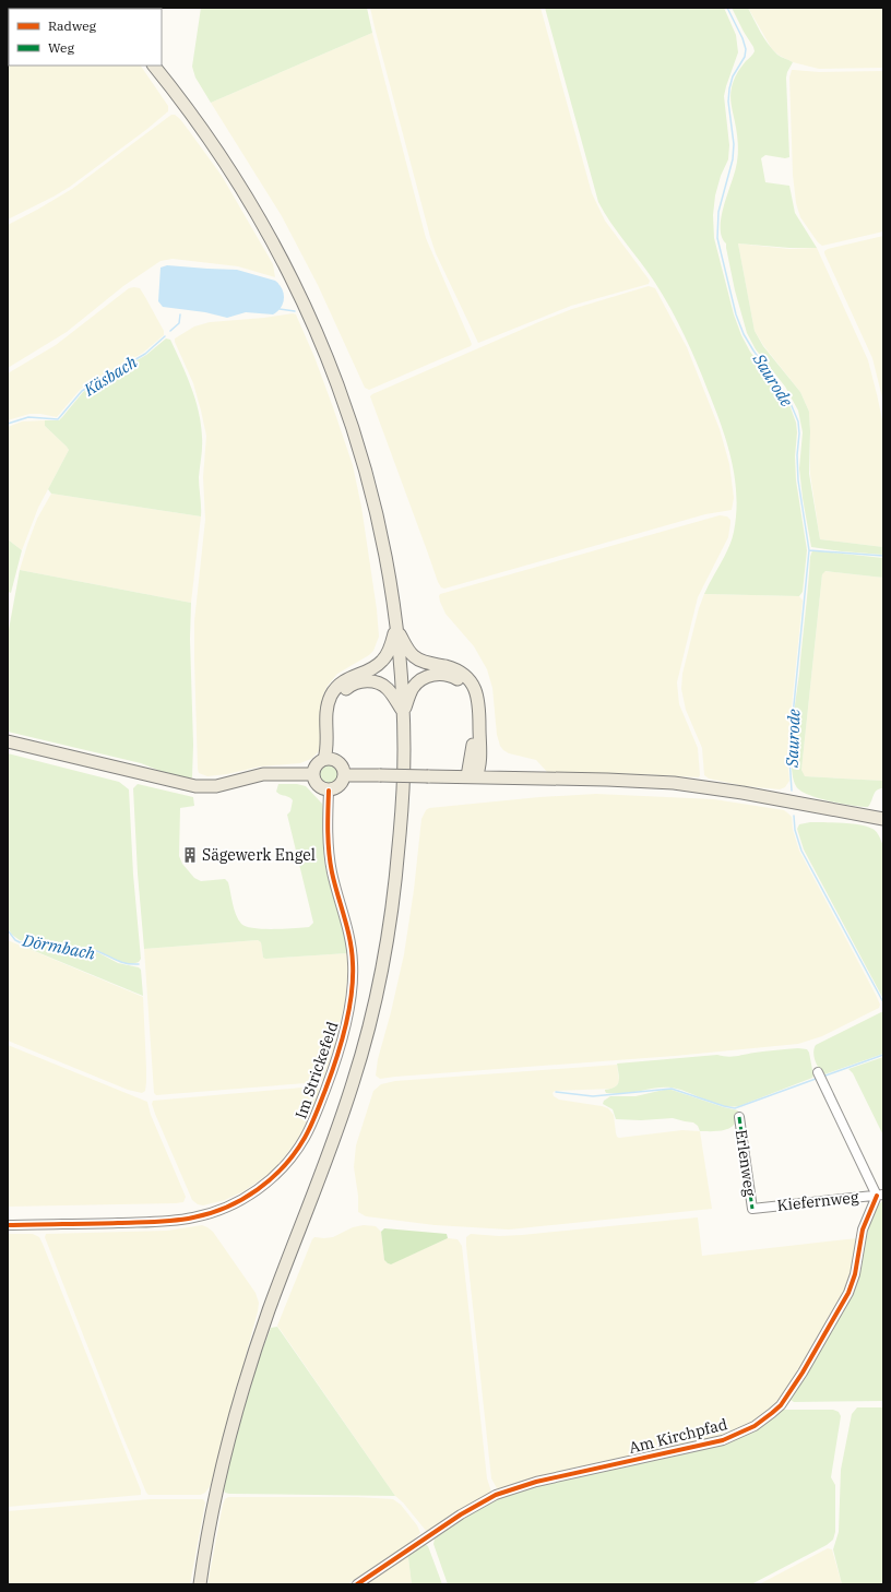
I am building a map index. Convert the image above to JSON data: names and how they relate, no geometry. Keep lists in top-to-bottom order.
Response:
{
  "streets": {
    "street": [
      "Im Strickefeld",
      "Erlenweg",
      "Kiefernweg",
      "Am Kirchpfad"
    ]
  },
  "crossings": [
    ["Erlenweg", "Kiefernweg"],
    ["Kiefernweg", "Am Kirchpfad"]
  ],
  "water": ["Käsbach", "Saurode", "Dörmbach"],
  "places": {
    "building": ["Sägewerk Engel"]
  },
  "legend": ["Radweg", "Weg"]
}
